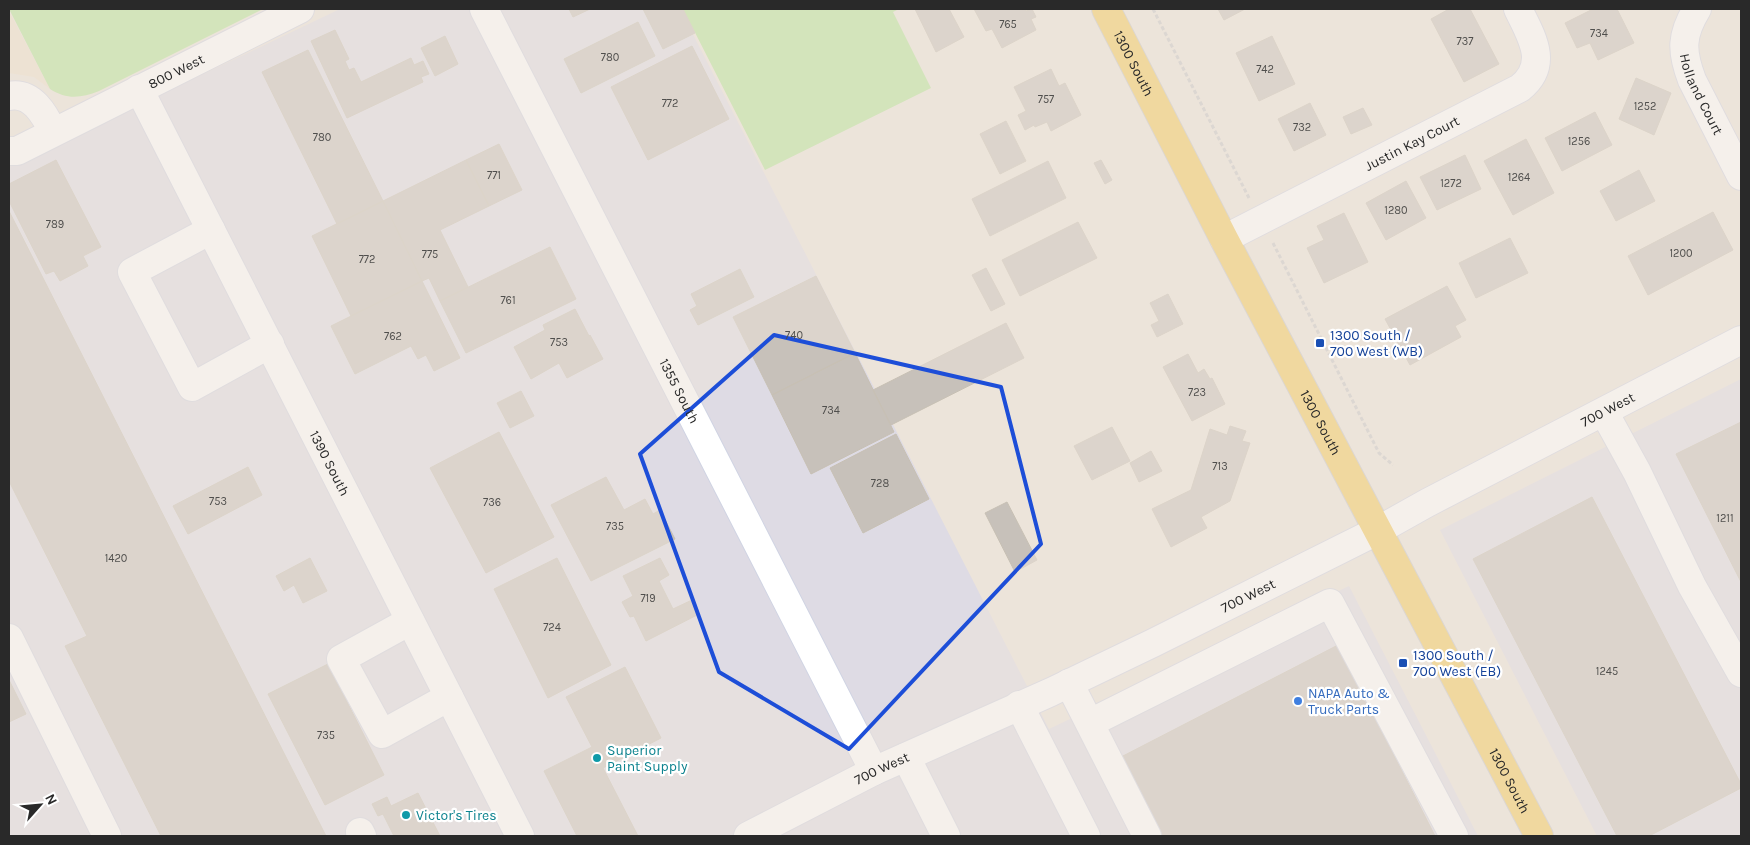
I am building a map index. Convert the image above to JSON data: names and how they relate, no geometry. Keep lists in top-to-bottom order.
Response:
{
  "streets": {
    "main road": ["1300 South"],
    "street": [
      "800 West",
      "Holland Court",
      "Justin Kay Court",
      "1355 South",
      "700 West",
      "1390 South"
    ]
  },
  "crossings": [
    ["1300 South", "Justin Kay Court"],
    ["1300 South", "700 West"],
    ["800 West", "1390 South"],
    ["1355 South", "700 West"]
  ],
  "places": {
    "transit": ["1300 South / 700 West (WB)", "1300 South / 700 West (EB)"],
    "other": ["NAPA Auto & Truck Parts", "Superior Paint Supply", "Victor's Tires"]
  },
  "house_numbers": [
    "765",
    "734",
    "737",
    "780",
    "742",
    "757",
    "772",
    "1252",
    "732",
    "780",
    "1256",
    "771",
    "1264",
    "1272",
    "1280",
    "789",
    "1200",
    "775",
    "772",
    "761",
    "740",
    "762",
    "753",
    "723",
    "734",
    "713",
    "728",
    "753",
    "736",
    "1211",
    "735",
    "1420",
    "719",
    "724",
    "1245",
    "735"
  ],
  "north": "top right"
}
